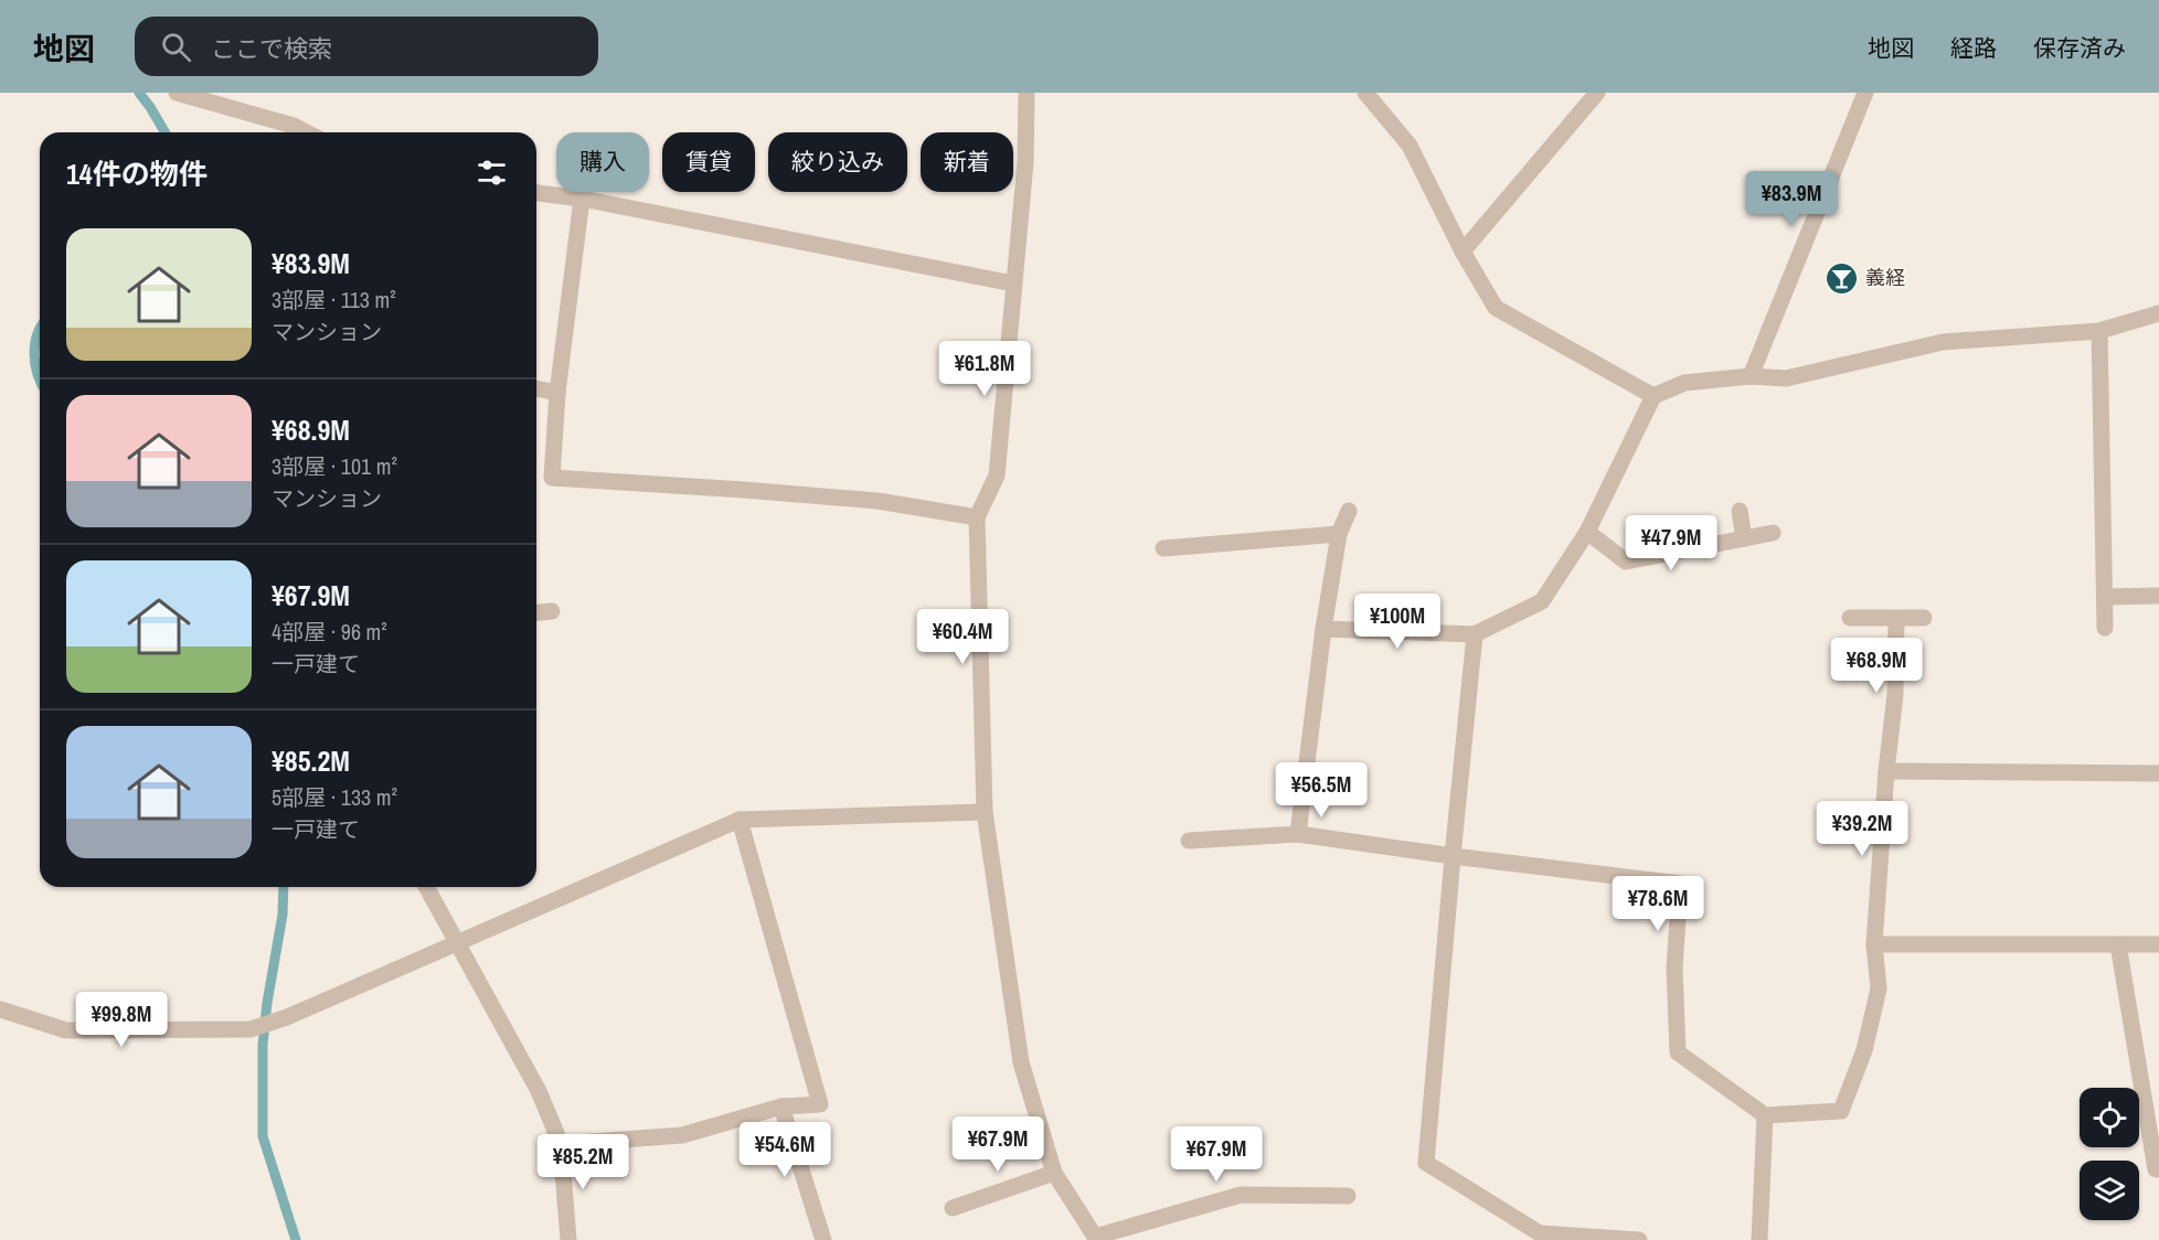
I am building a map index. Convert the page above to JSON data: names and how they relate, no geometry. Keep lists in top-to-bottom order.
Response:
{
  "places": {
    "bar": ["義経"]
  },
  "page": {
    "header": "地図",
    "search": "ここで検索",
    "nav": ["地図", "経路", "保存済み"],
    "chip": [
      "購入",
      "賃貸",
      "絞り込み",
      "新着"
    ],
    "heading": "14件の物件",
    "price": [
      "¥83.9M",
      "¥61.8M",
      "¥47.9M",
      "¥100M",
      "¥60.4M",
      "¥68.9M",
      "¥56.5M",
      "¥39.2M",
      "¥78.6M",
      "¥99.8M",
      "¥67.9M",
      "¥54.6M",
      "¥67.9M",
      "¥85.2M"
    ],
    "list": [
      {
        "name": "¥83.9M",
        "note": "3部屋 · 113 m² · マンション"
      },
      {
        "name": "¥68.9M",
        "note": "3部屋 · 101 m² · マンション"
      },
      {
        "name": "¥67.9M",
        "note": "4部屋 · 96 m² · 一戸建て"
      },
      {
        "name": "¥85.2M",
        "note": "5部屋 · 133 m² · 一戸建て"
      }
    ]
  }
}
